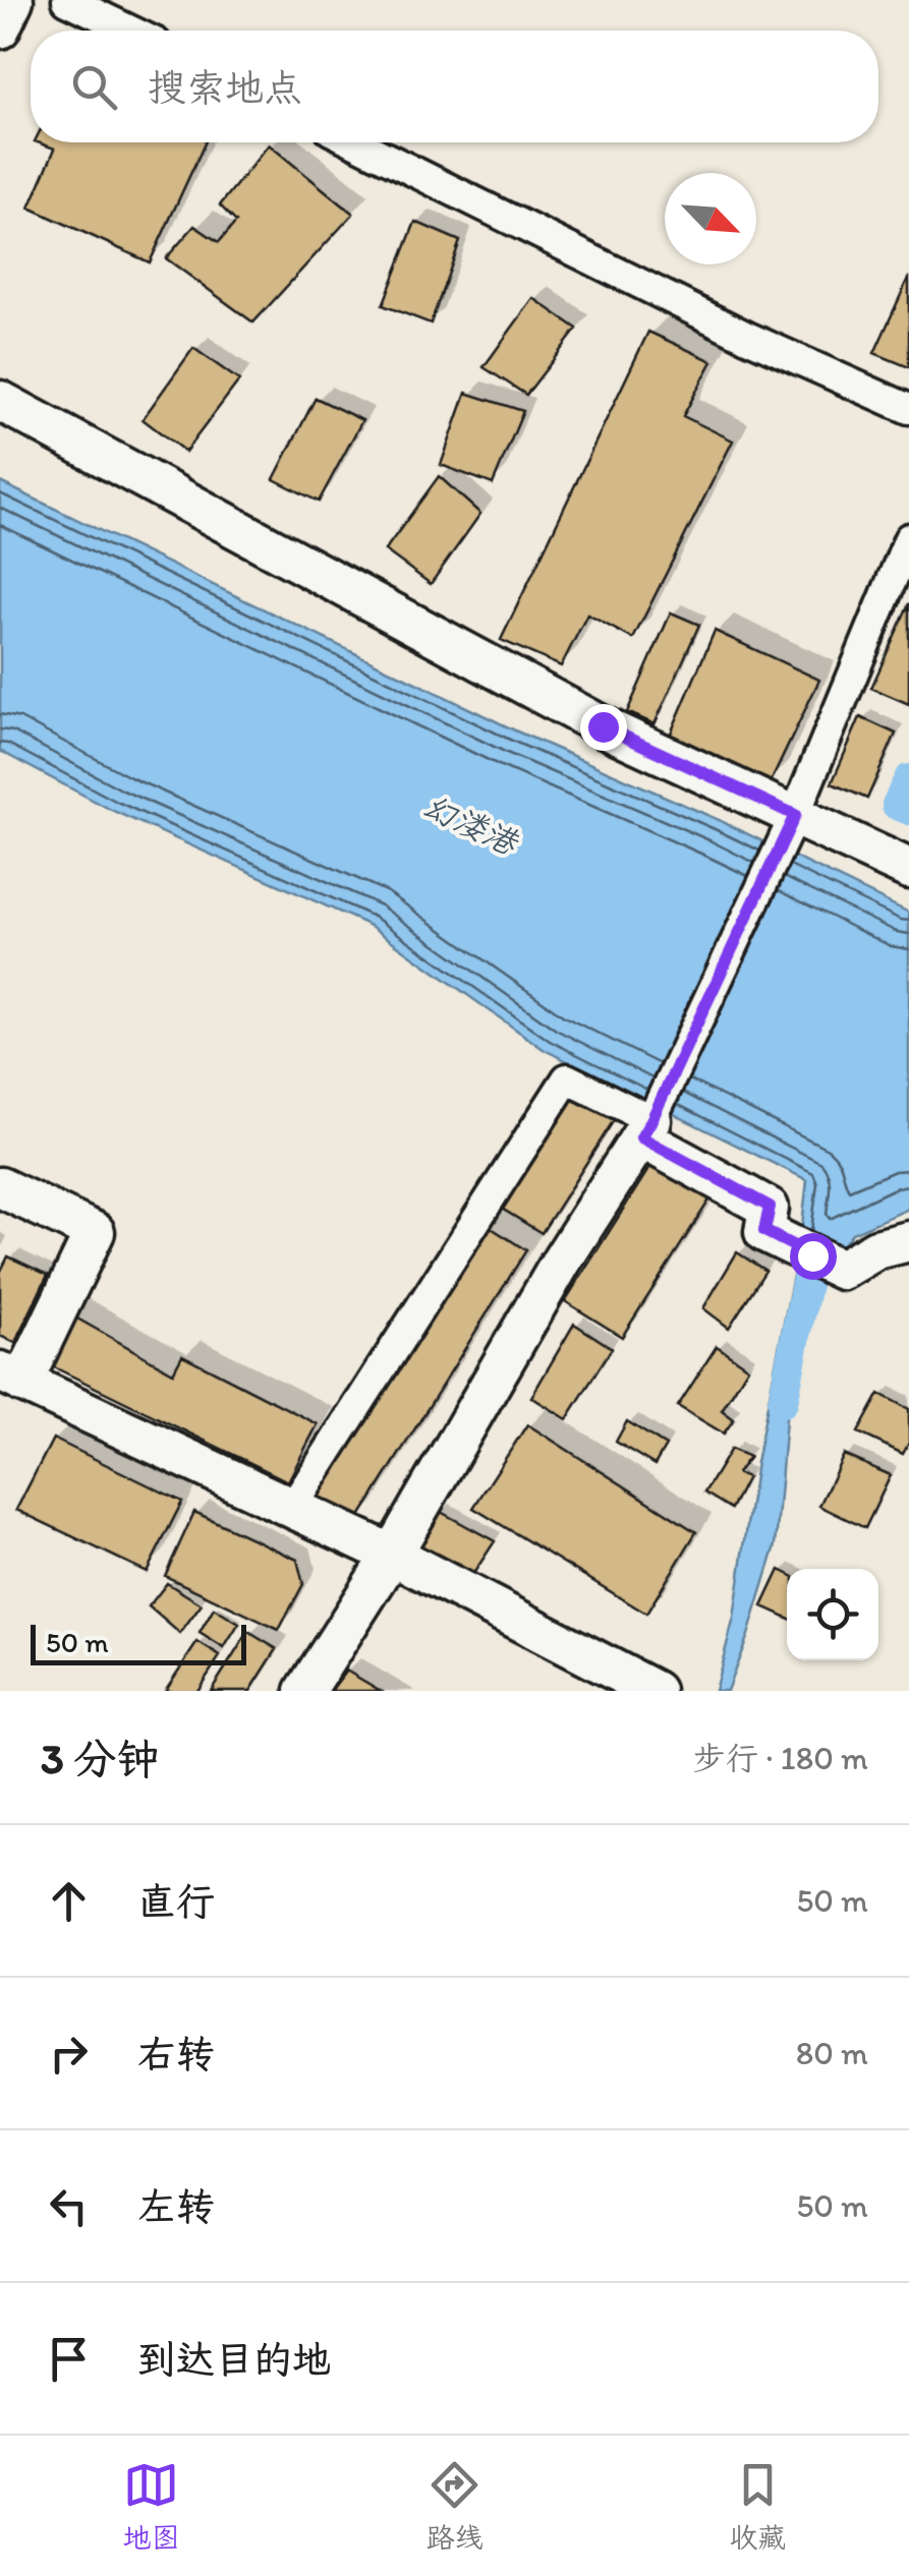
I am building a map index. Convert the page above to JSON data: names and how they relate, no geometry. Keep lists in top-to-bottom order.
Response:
{
  "water": ["幻溇港"],
  "scale_bar": "50 m",
  "north": "bottom right",
  "page": {
    "search": "搜索地点",
    "scale": "50 m",
    "heading": ["3 分钟", "步行 · 180 m"],
    "list": [
      ["直行", "50 m"],
      ["右转", "80 m"],
      ["左转", "50 m"],
      "到达目的地"
    ],
    "nav": ["地图", "路线", "收藏"]
  }
}
